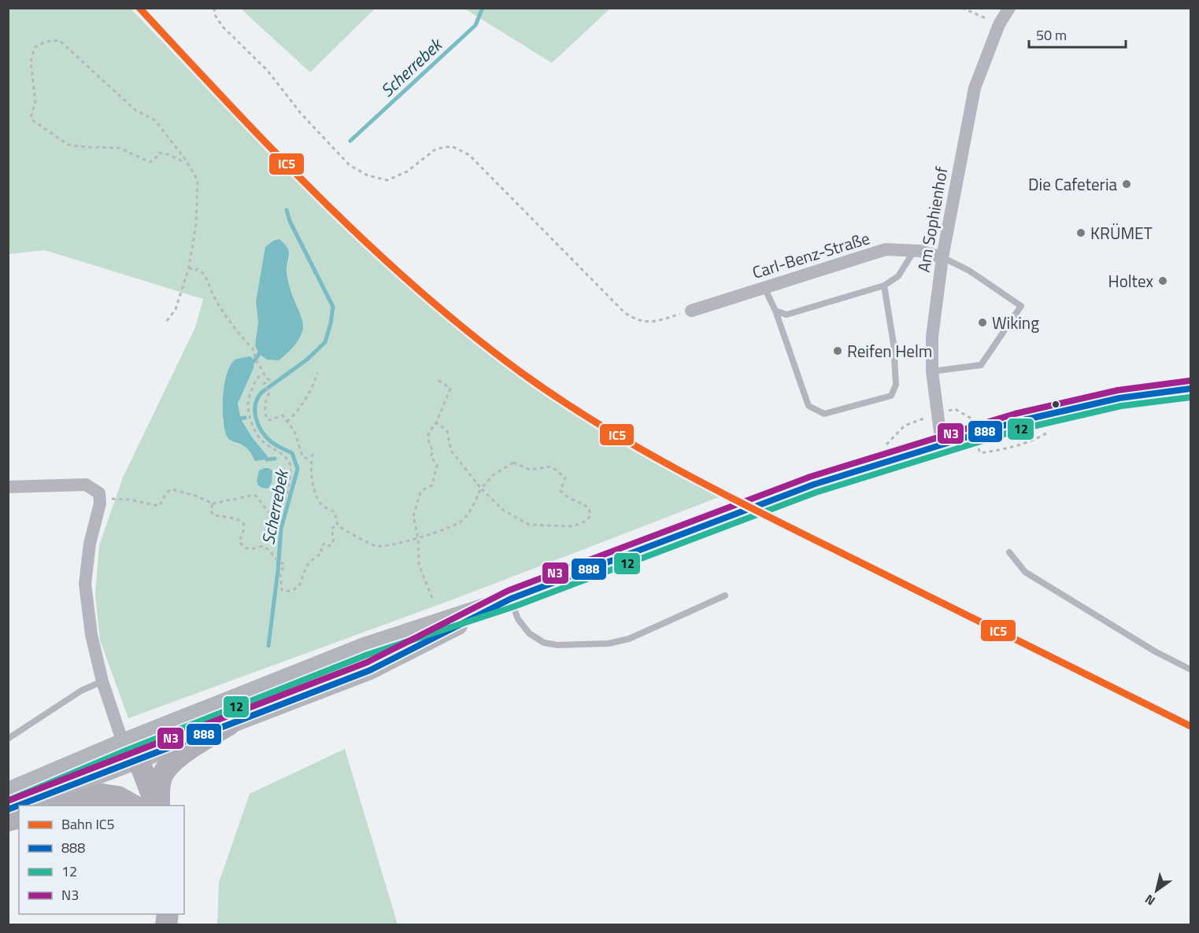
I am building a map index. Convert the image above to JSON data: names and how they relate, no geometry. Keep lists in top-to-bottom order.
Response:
{
  "streets": {
    "street": ["Am Sophienhof", "Carl-Benz-Straße"]
  },
  "crossings": [
    ["Am Sophienhof", "Carl-Benz-Straße"]
  ],
  "water": ["Scherrebek"],
  "places": [
    "Die Cafeteria",
    "KRÜMET",
    "Holtex",
    "Wiking",
    "Reifen Helm"
  ],
  "lines": [
    "rail line IC5",
    "transit line N3",
    "transit line 888",
    "transit line 12"
  ],
  "legend": [
    "Bahn IC5",
    "888",
    "12",
    "N3"
  ],
  "scale_bar": "50 m",
  "north": "bottom left"
}
